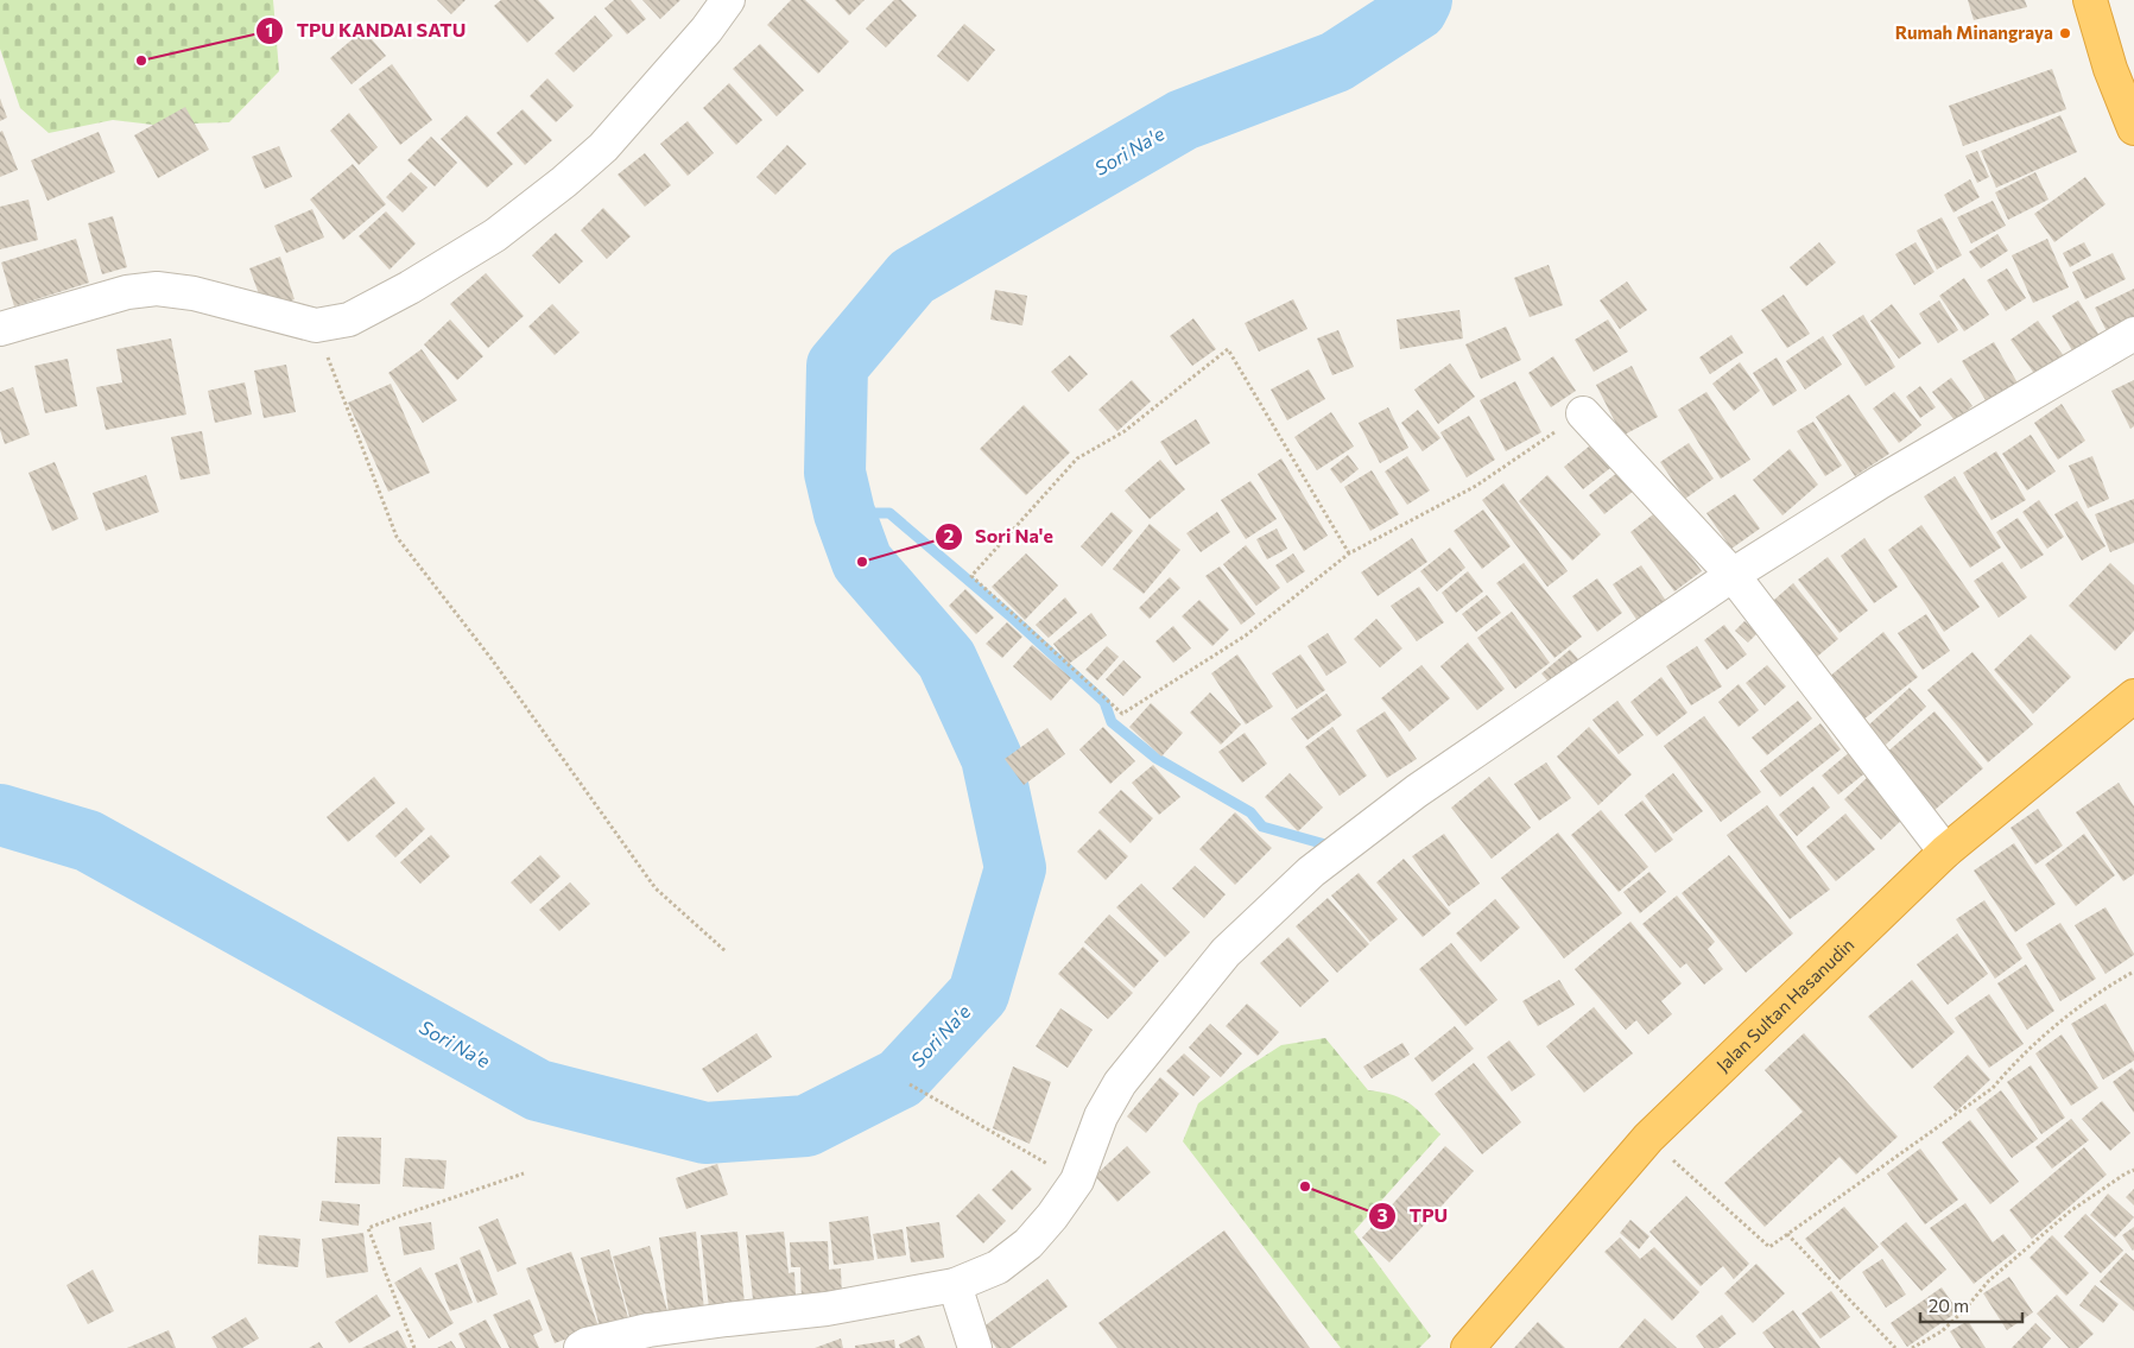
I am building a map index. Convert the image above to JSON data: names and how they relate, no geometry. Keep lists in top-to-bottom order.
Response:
{
  "streets": {
    "highway": ["Jalan Sultan Hasanudin"]
  },
  "water": ["Sori Na'e"],
  "places": [
    "Rumah Minangraya",
    "TPU KANDAI SATU",
    "Sori Na'e",
    "TPU"
  ],
  "scale_bar": "20 m"
}
